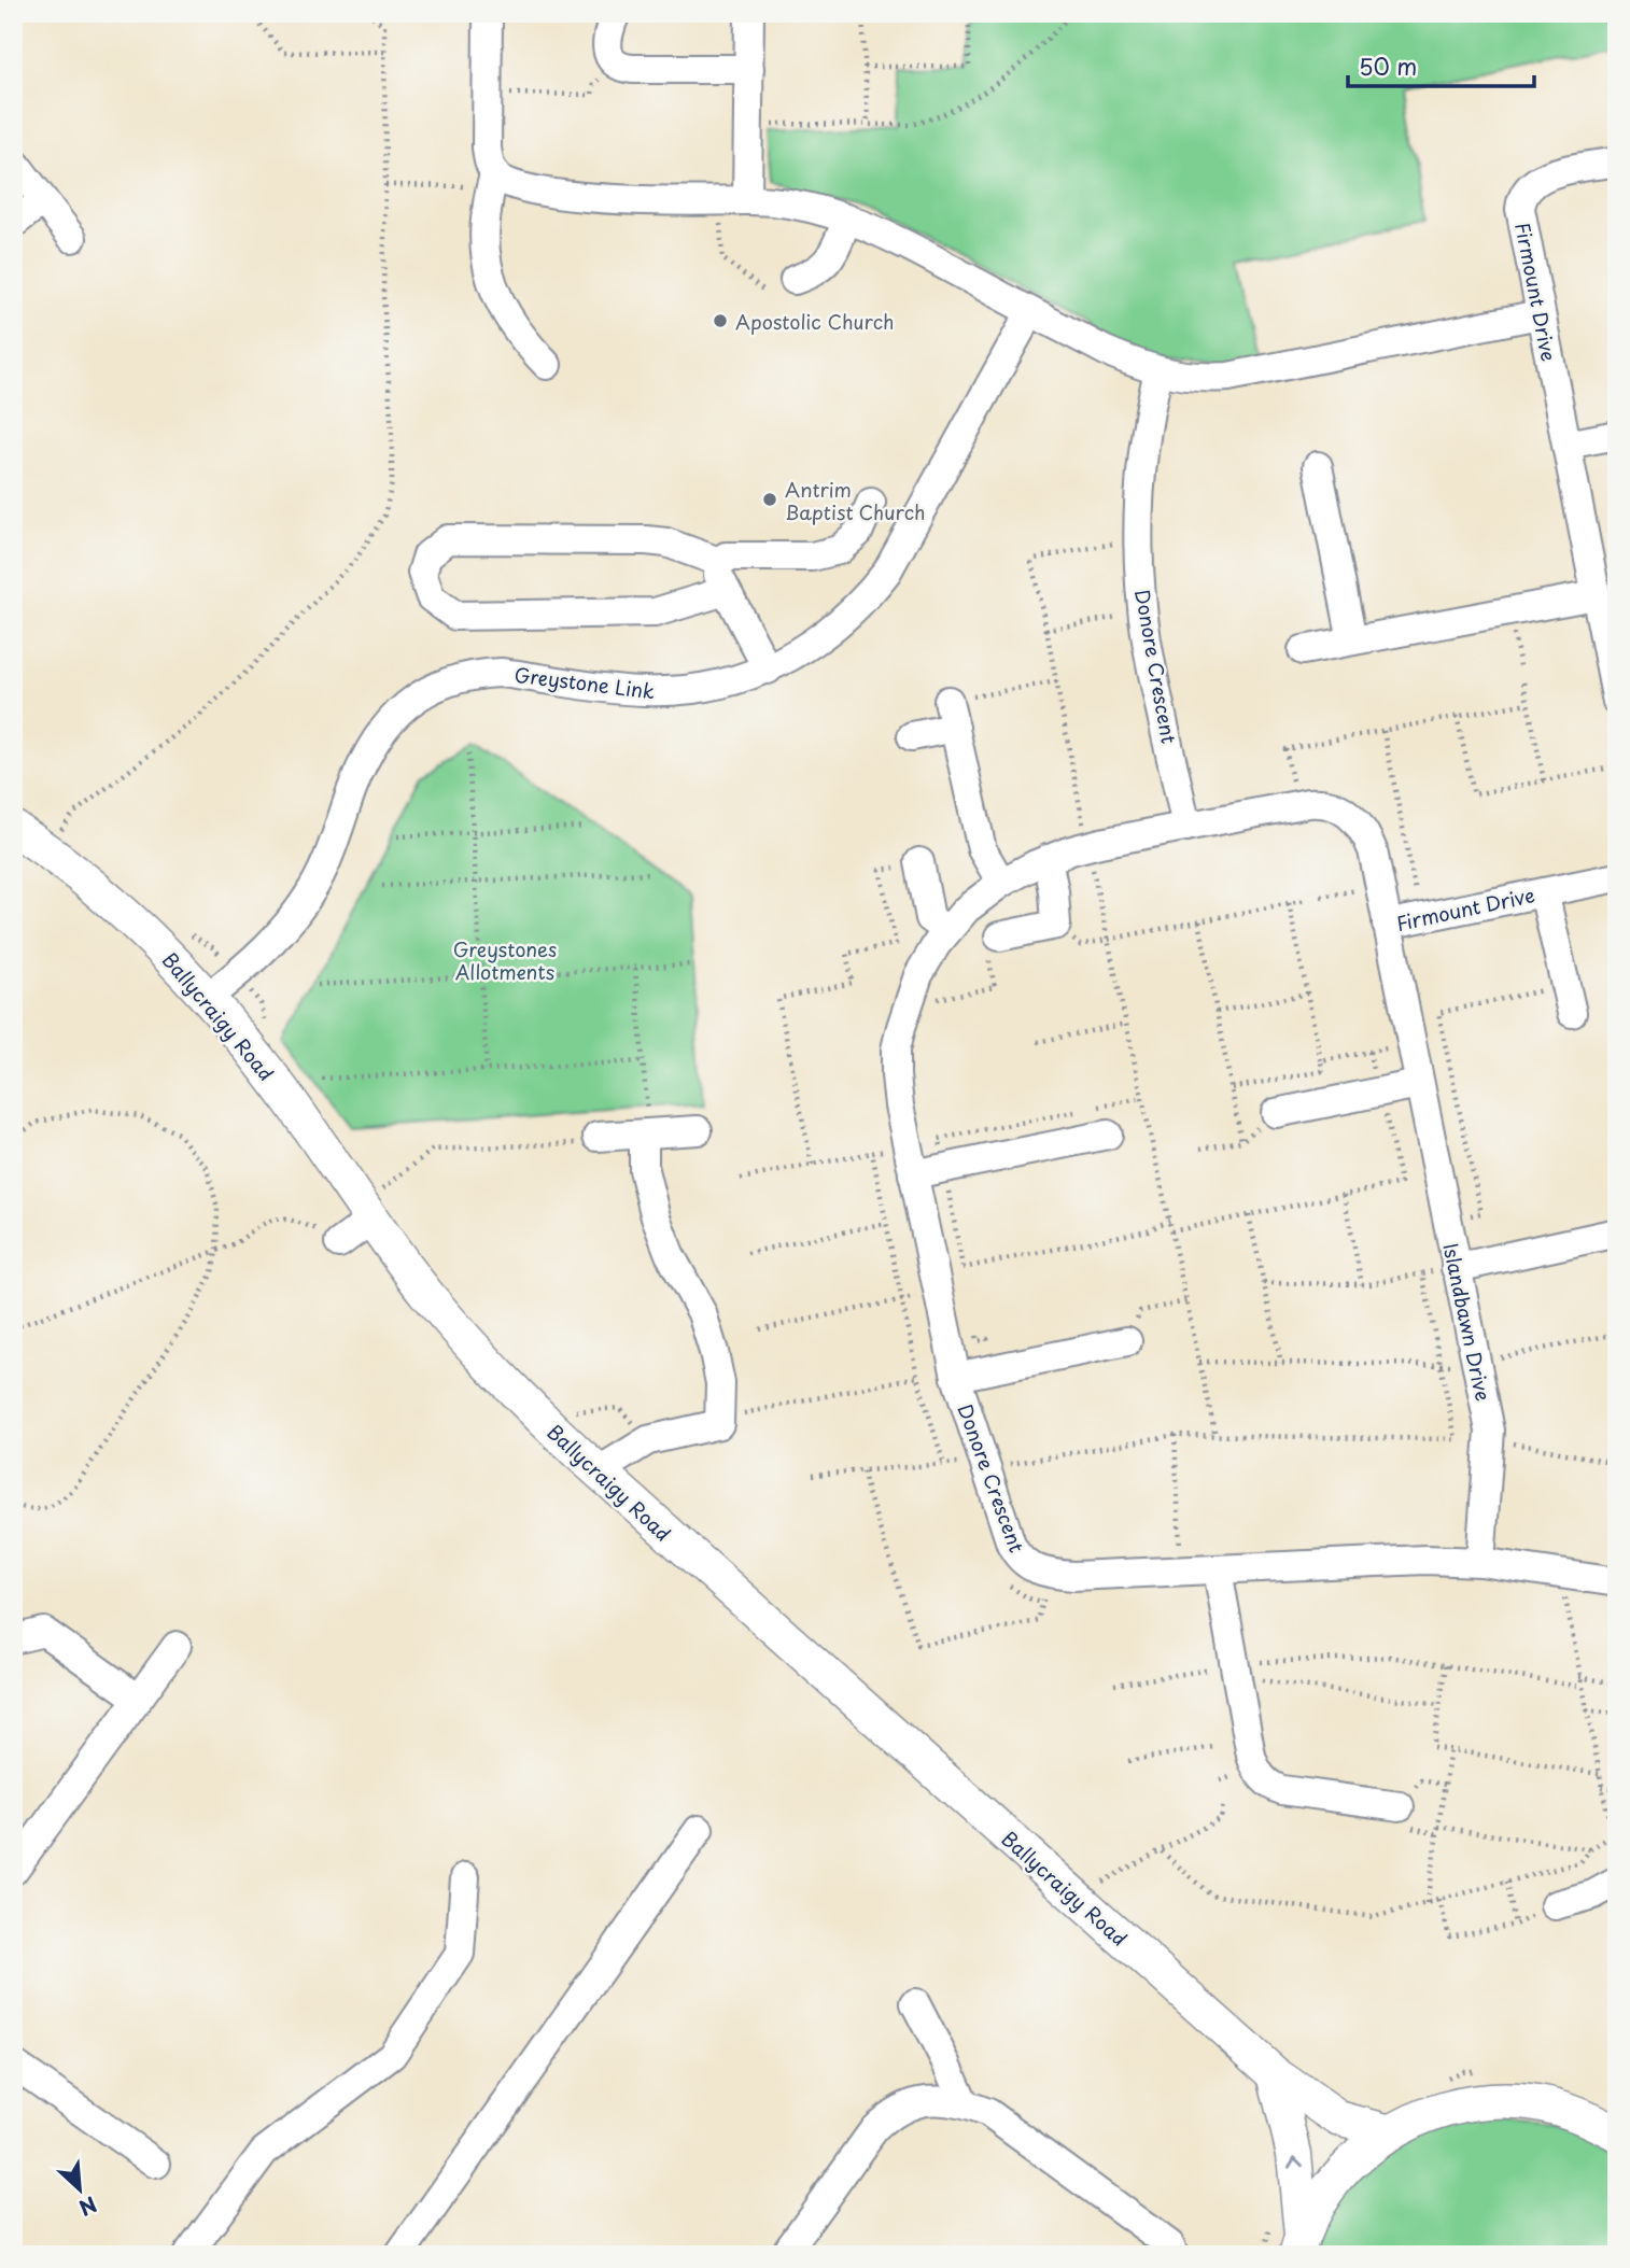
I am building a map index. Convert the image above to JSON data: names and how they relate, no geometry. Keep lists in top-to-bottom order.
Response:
{
  "streets": {
    "main road": ["Ballycraigy Road"],
    "street": [
      "Firmount Drive",
      "Donore Crescent",
      "Greystone Link",
      "Islandbawn Drive"
    ]
  },
  "crossings": [
    ["Firmount Drive", "Islandbawn Drive"],
    ["Donore Crescent", "Islandbawn Drive"],
    ["Greystone Link", "Ballycraigy Road"]
  ],
  "parks": ["Greystones Allotments"],
  "places": ["Apostolic Church", "Antrim Baptist Church"],
  "scale_bar": "50 m",
  "north": "bottom right"
}
